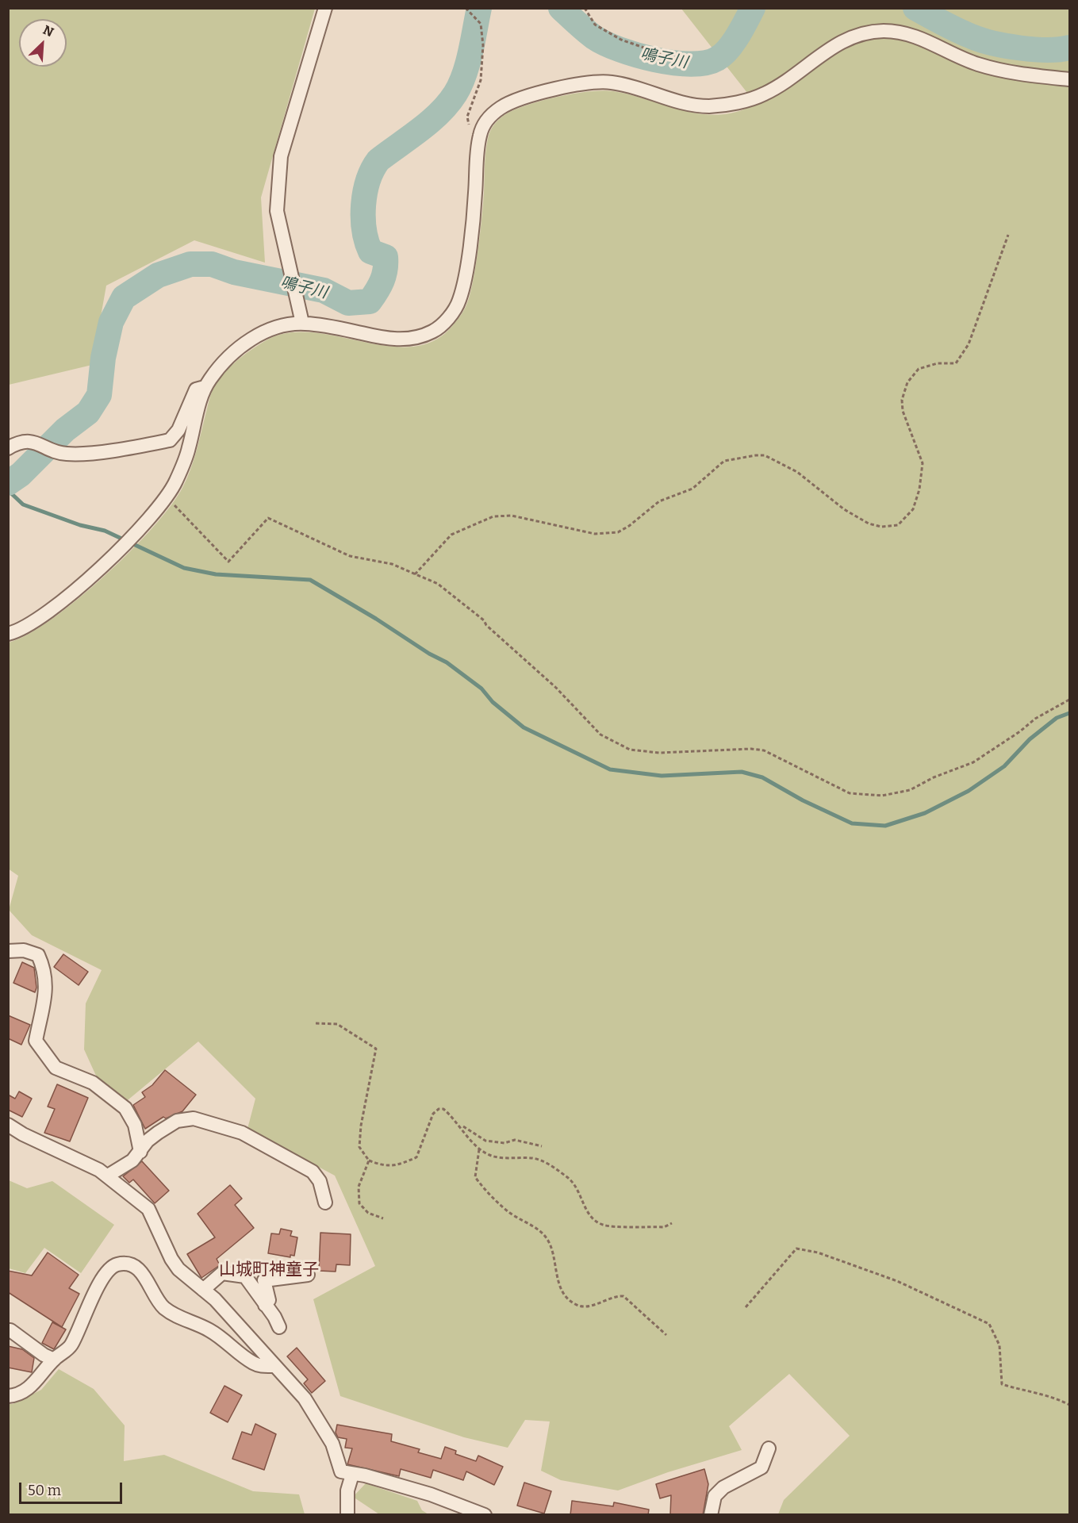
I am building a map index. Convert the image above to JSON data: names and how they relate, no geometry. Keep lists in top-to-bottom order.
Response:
{
  "districts": ["山城町神童子"],
  "water": ["鳴子川"],
  "scale_bar": "50 m",
  "north": "top right"
}
